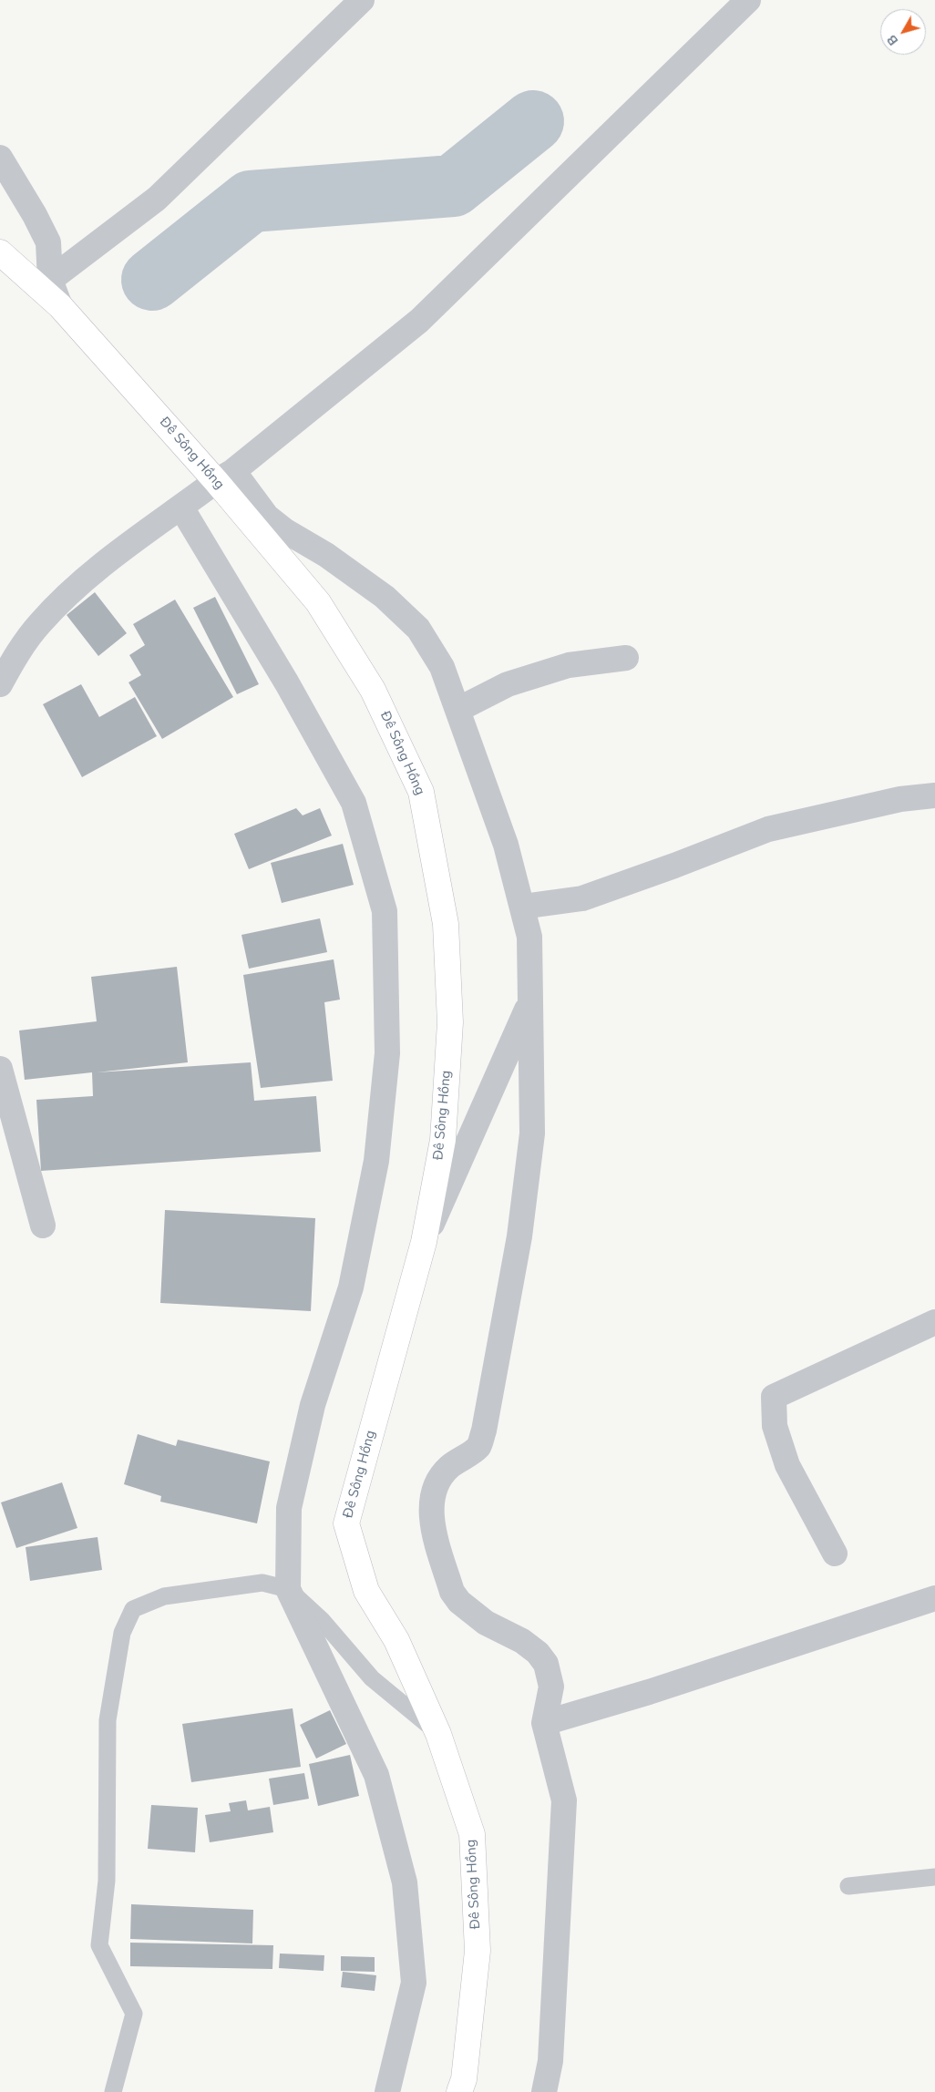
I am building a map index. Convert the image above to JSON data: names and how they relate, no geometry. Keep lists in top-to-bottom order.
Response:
{
  "streets": {
    "main road": ["Đê Sông Hồng"]
  },
  "north": "bottom left"
}
